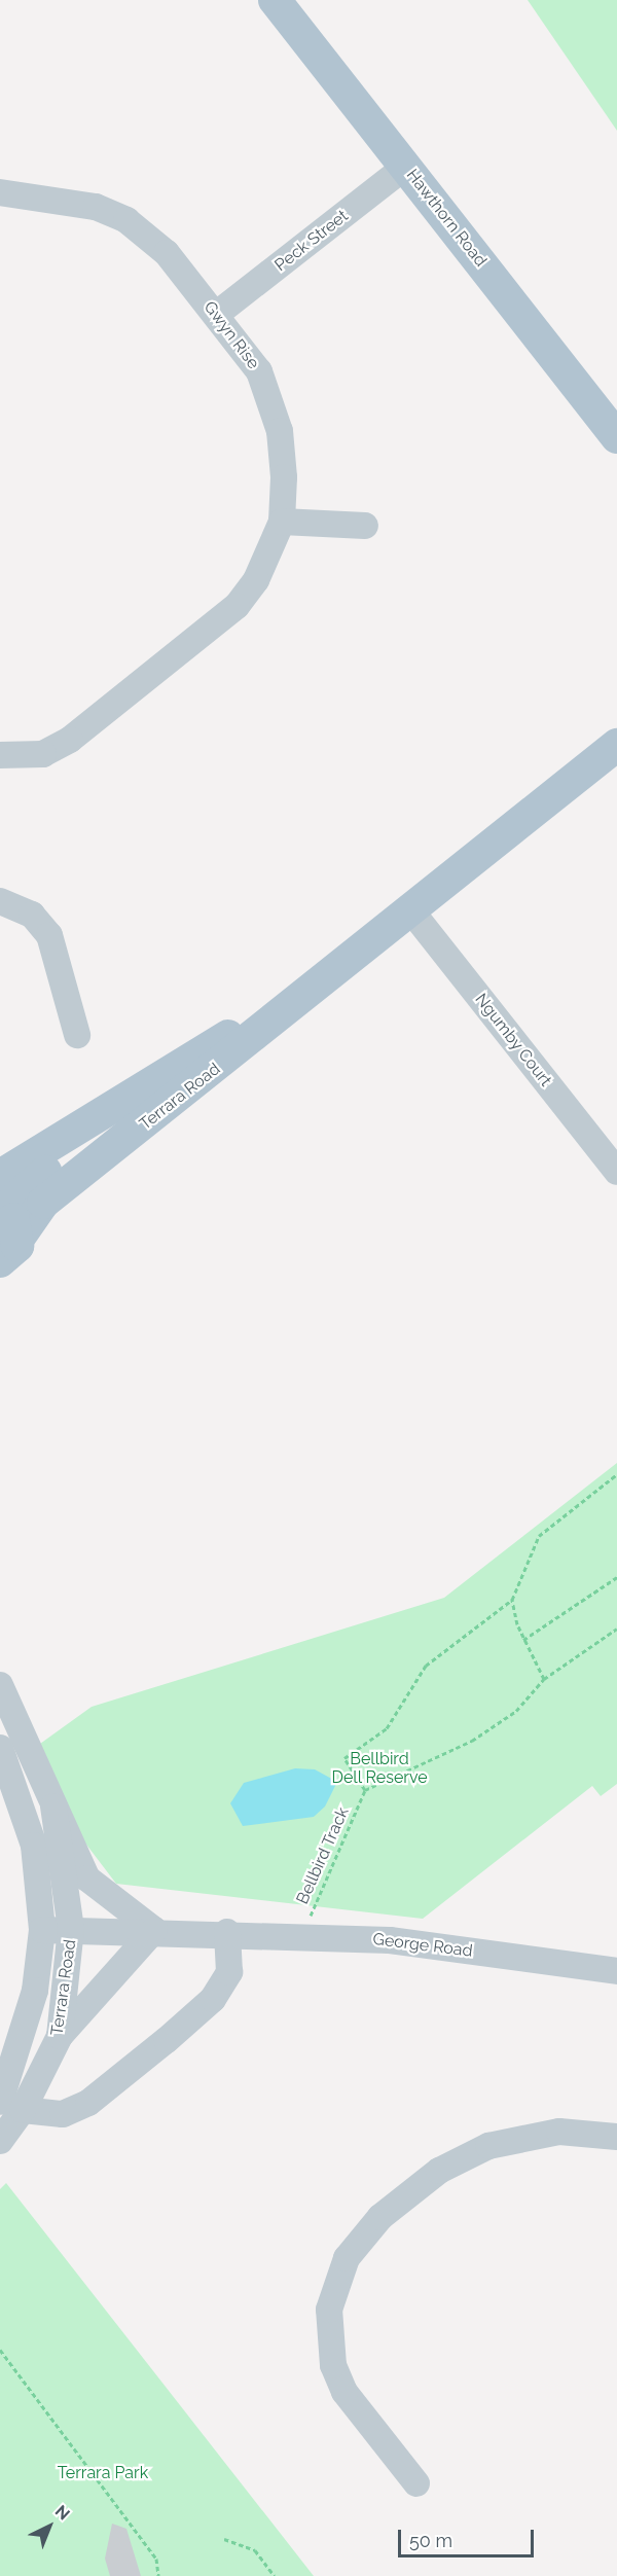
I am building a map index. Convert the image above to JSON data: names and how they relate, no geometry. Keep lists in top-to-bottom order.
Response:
{
  "streets": {
    "main road": ["Hawthorn Road", "Terrara Road"],
    "street": [
      "Peck Street",
      "Gwyn Rise",
      "Ngumby Court",
      "George Road"
    ],
    "path": ["Bellbird Track"]
  },
  "crossings": [
    ["Hawthorn Road", "Peck Street"],
    ["Peck Street", "Gwyn Rise"],
    ["Ngumby Court", "Terrara Road"],
    ["Terrara Road", "George Road"],
    ["Bellbird Track", "George Road"]
  ],
  "parks": ["Bellbird Dell Reserve", "Terrara Park"],
  "scale_bar": "50 m",
  "north": "top right"
}
